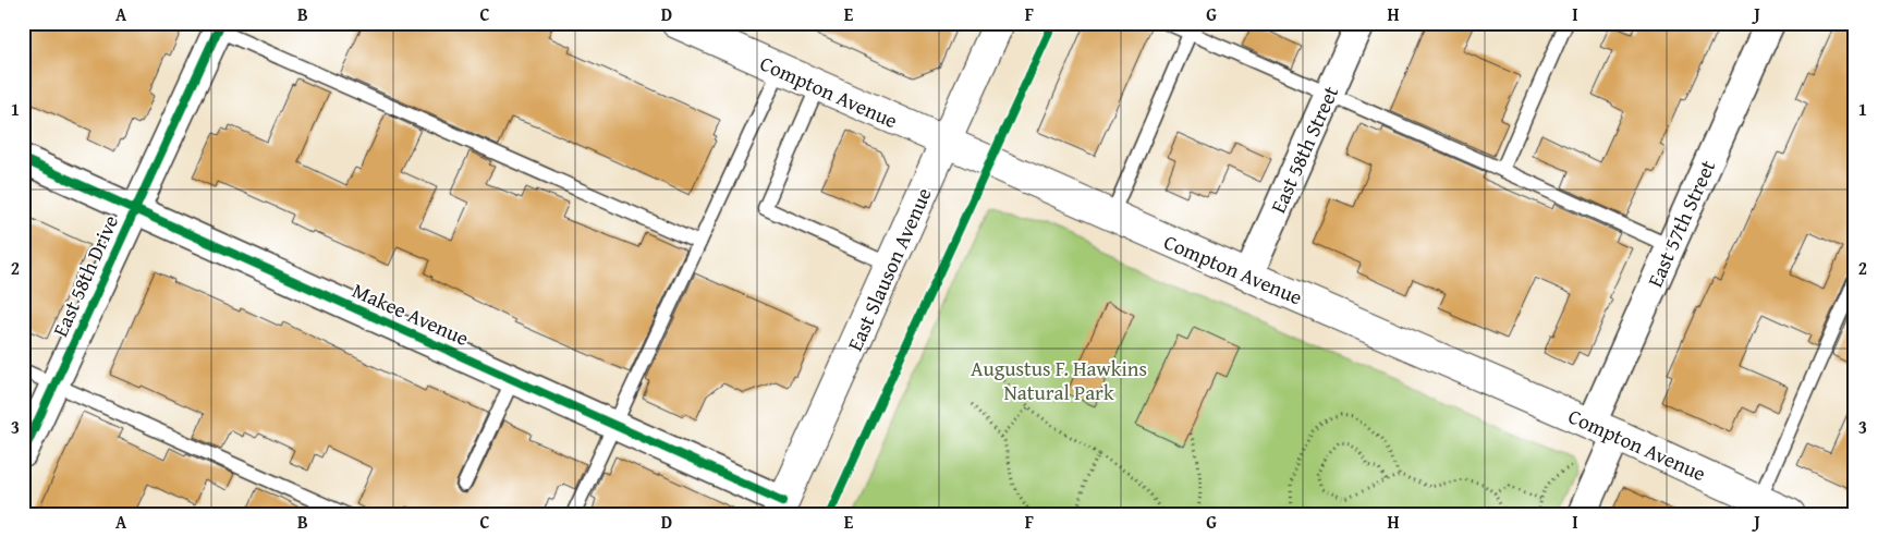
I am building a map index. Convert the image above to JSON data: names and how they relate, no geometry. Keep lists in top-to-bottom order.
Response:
{
  "streets": {
    "main road": ["Compton Avenue", "East Slauson Avenue"],
    "street": [
      "East 58th Street",
      "East 57th Street",
      "East 58th Drive",
      "Makee Avenue"
    ]
  },
  "crossings": [
    ["Compton Avenue", "East 58th Street"],
    ["Compton Avenue", "East 57th Street"],
    ["Compton Avenue", "East Slauson Avenue"],
    ["East Slauson Avenue", "Makee Avenue"],
    ["East 58th Drive", "Makee Avenue"]
  ],
  "parks": ["Augustus F. Hawkins Natural Park"],
  "grid": {
    "columns": [
      "A",
      "B",
      "C",
      "D",
      "E",
      "F",
      "G",
      "H",
      "I",
      "J"
    ],
    "rows": ["1", "2", "3"]
  }
}
